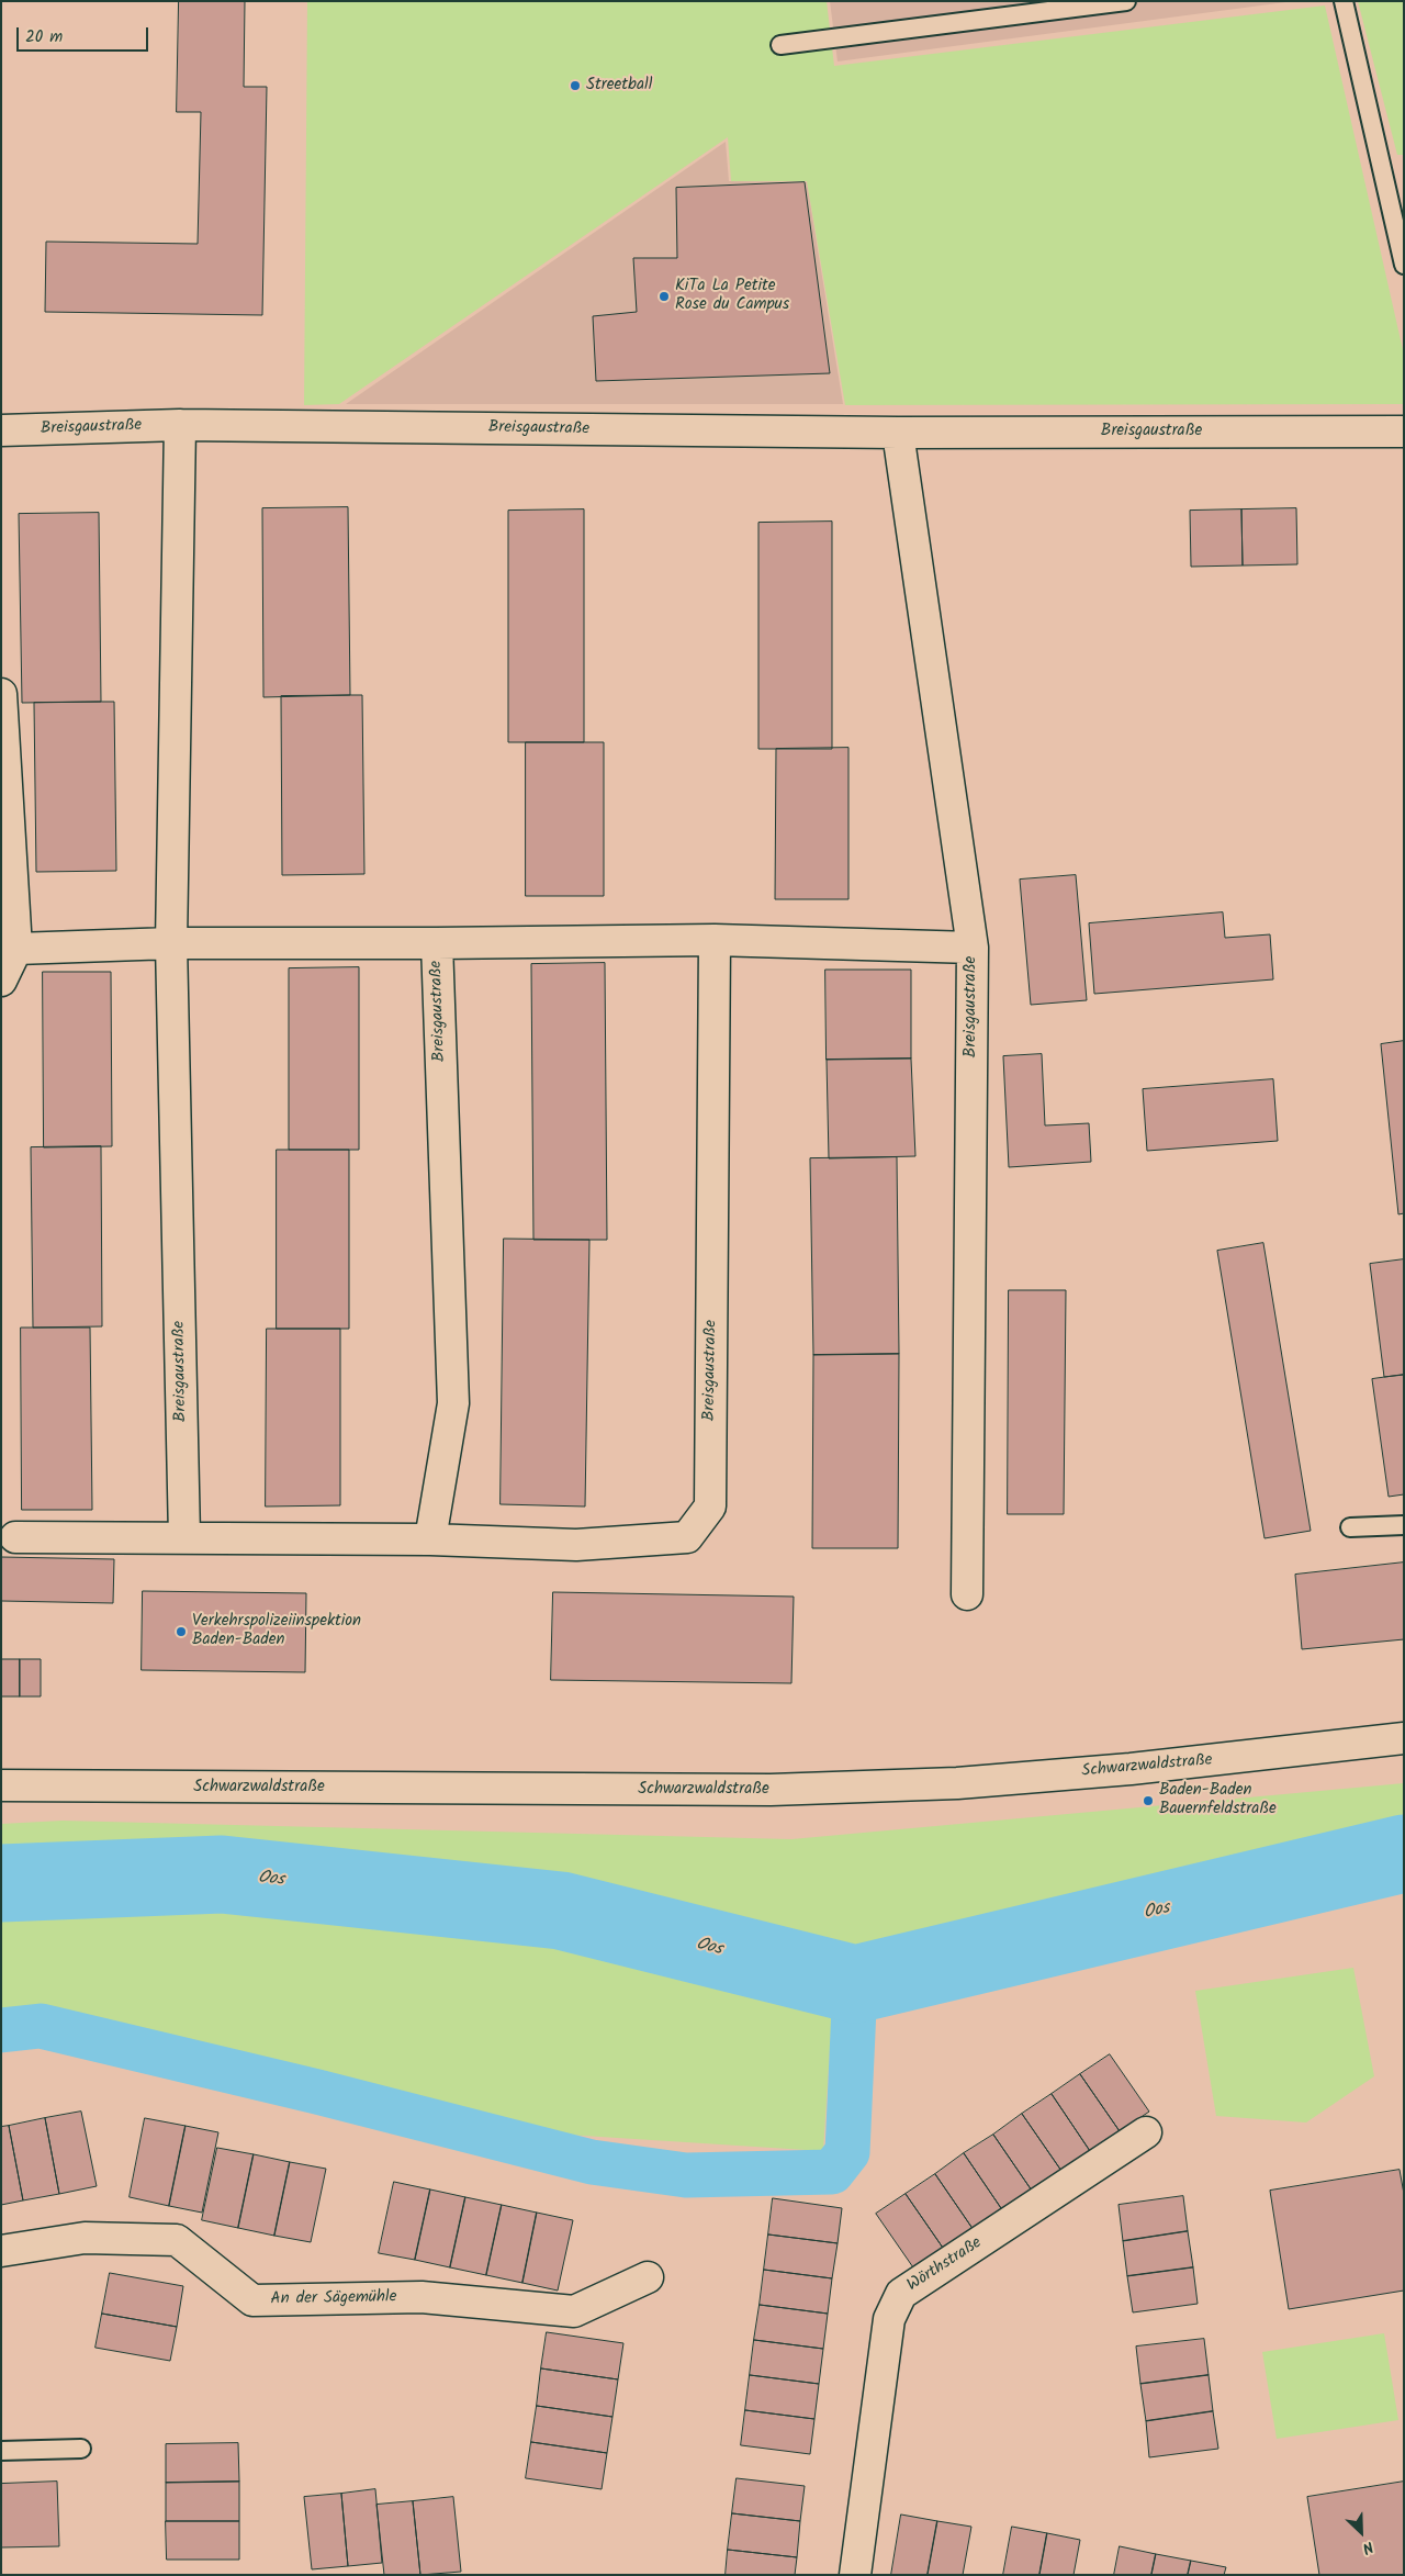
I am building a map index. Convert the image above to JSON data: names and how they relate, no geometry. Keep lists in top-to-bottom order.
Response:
{
  "streets": {
    "street": [
      "Breisgaustraße",
      "Schwarzwaldstraße",
      "Wörthstraße",
      "An der Sägemühle"
    ]
  },
  "water": ["Oos"],
  "places": [
    "Streetball",
    "KiTa La Petite Rose du Campus",
    "Verkehrspolizeiinspektion Baden-Baden",
    "Baden-Baden Bauernfeldstraße"
  ],
  "scale_bar": "20 m",
  "north": "bottom right"
}
